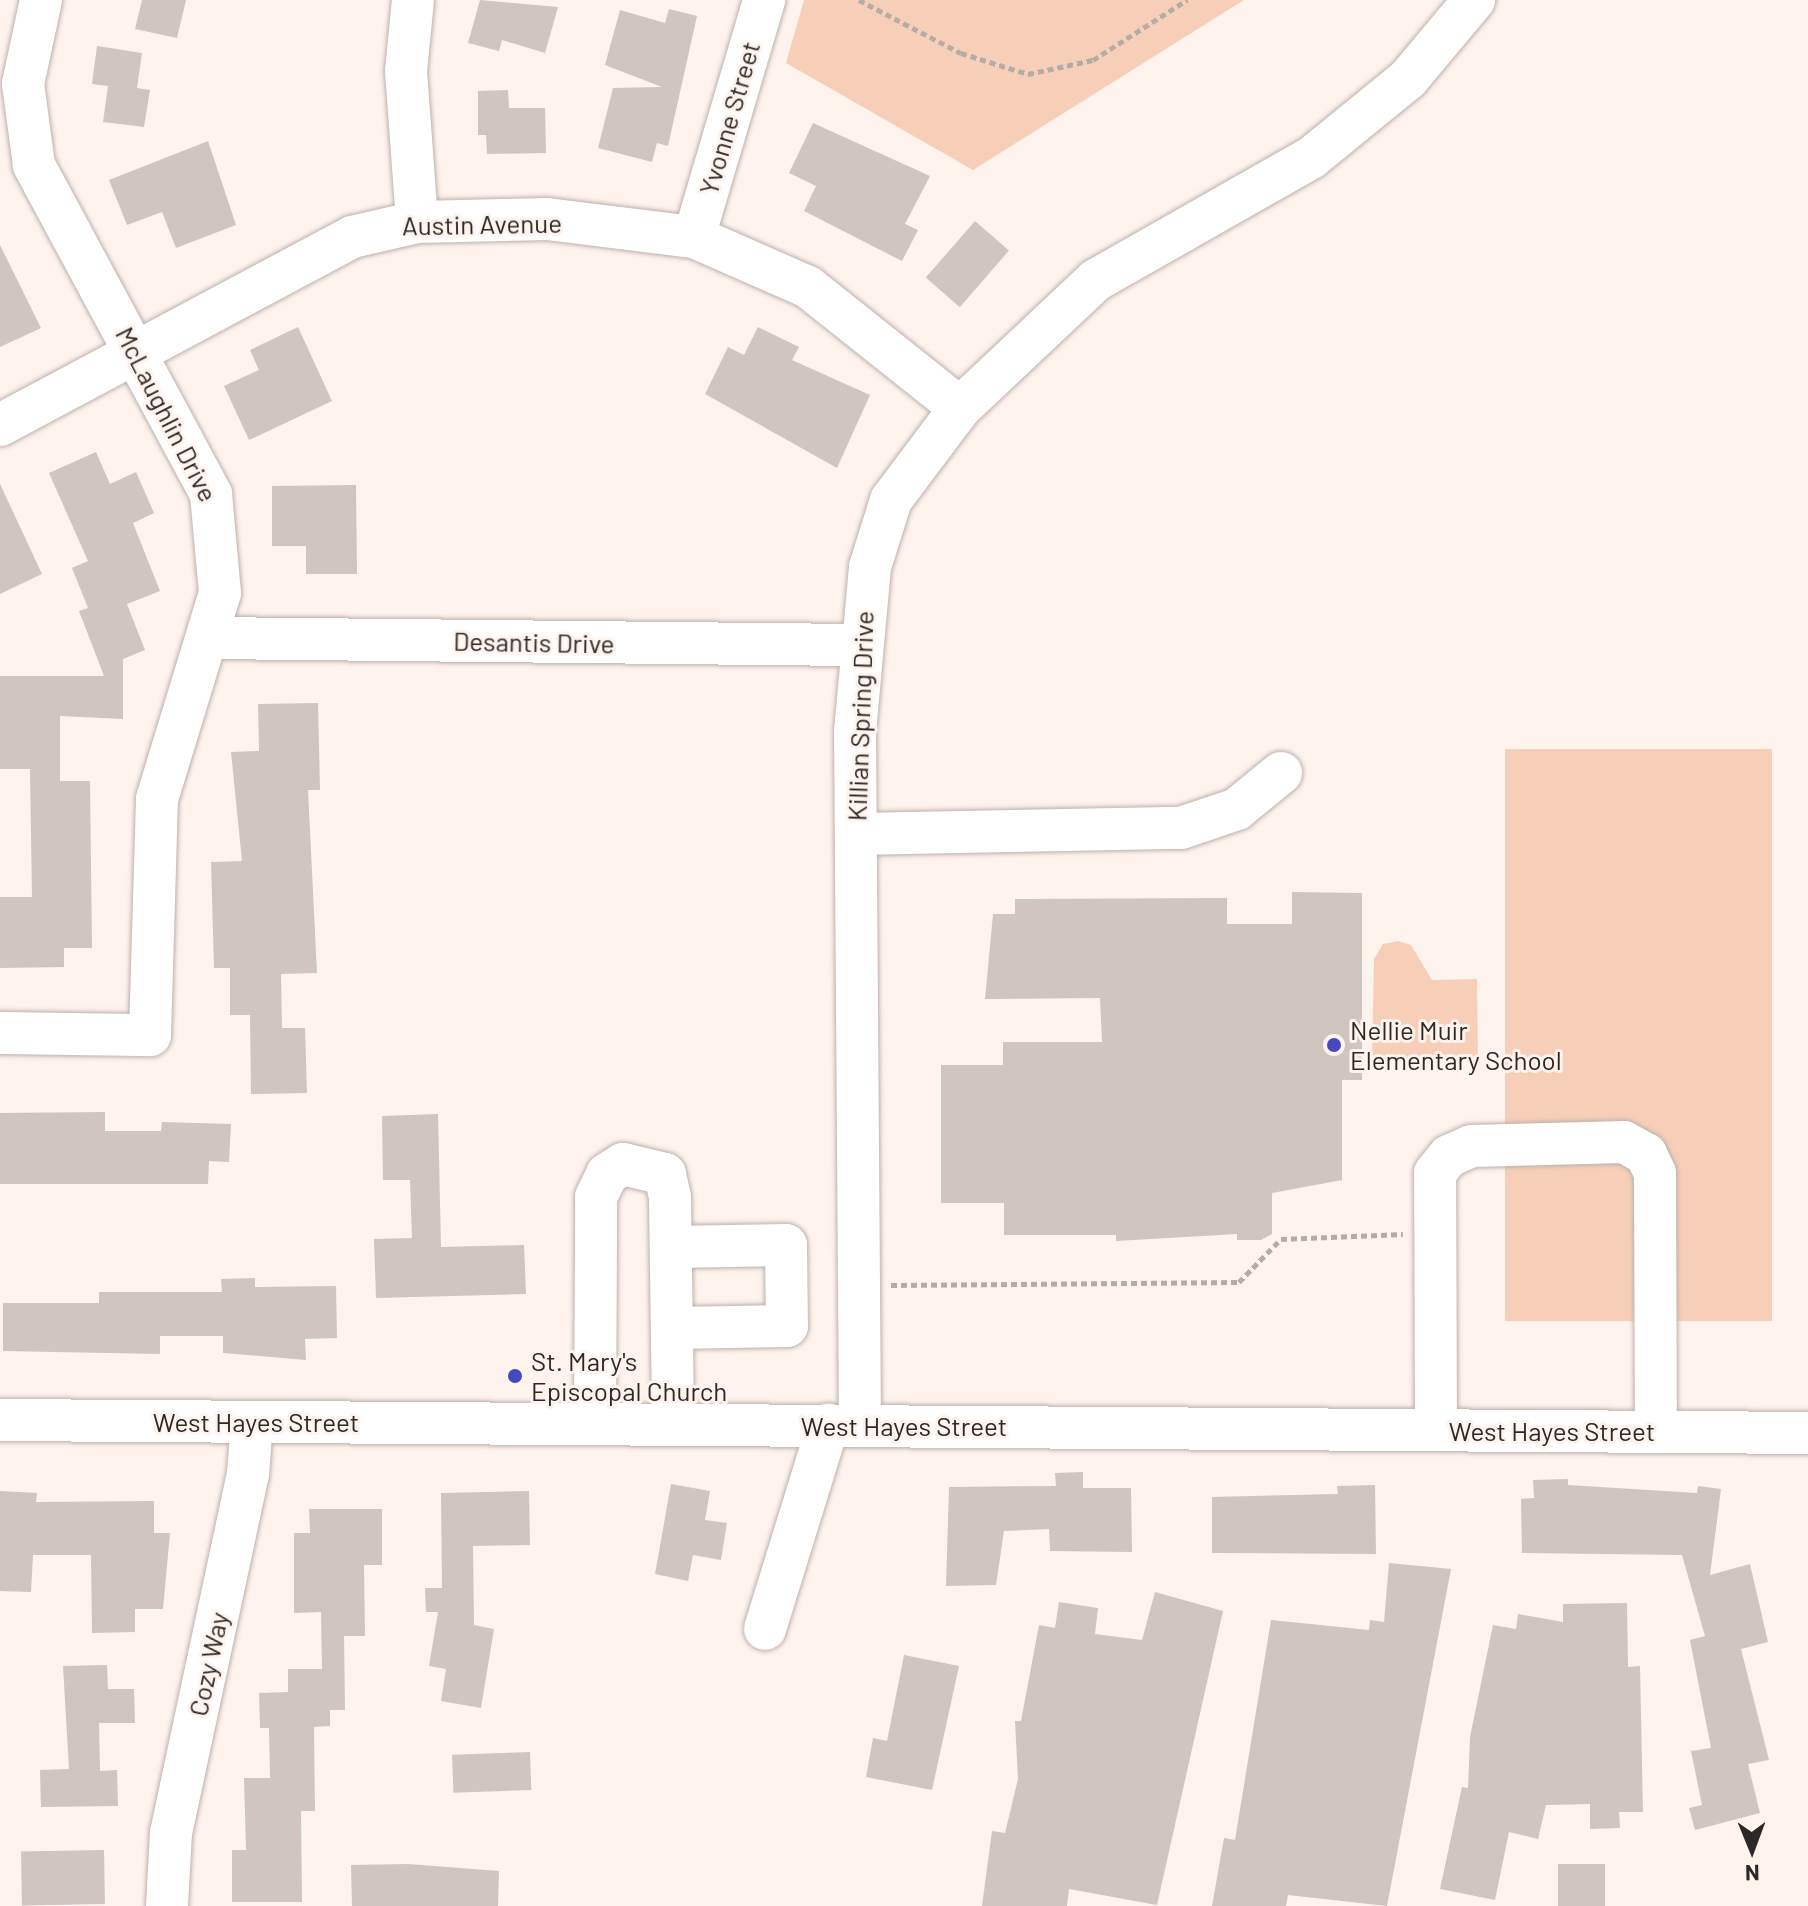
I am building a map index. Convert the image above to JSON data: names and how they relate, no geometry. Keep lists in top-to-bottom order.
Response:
{
  "streets": {
    "street": [
      "Yvonne Street",
      "Austin Avenue",
      "McLaughlin Drive",
      "Desantis Drive",
      "Killian Spring Drive",
      "West Hayes Street",
      "Cozy Way"
    ]
  },
  "crossings": [
    ["Yvonne Street", "Austin Avenue"],
    ["Austin Avenue", "McLaughlin Drive"],
    ["Austin Avenue", "Killian Spring Drive"],
    ["McLaughlin Drive", "Desantis Drive"],
    ["Desantis Drive", "Killian Spring Drive"],
    ["Killian Spring Drive", "West Hayes Street"],
    ["West Hayes Street", "Cozy Way"]
  ],
  "places": ["Nellie Muir Elementary School", "St. Mary's Episcopal Church"],
  "north": "bottom"
}
